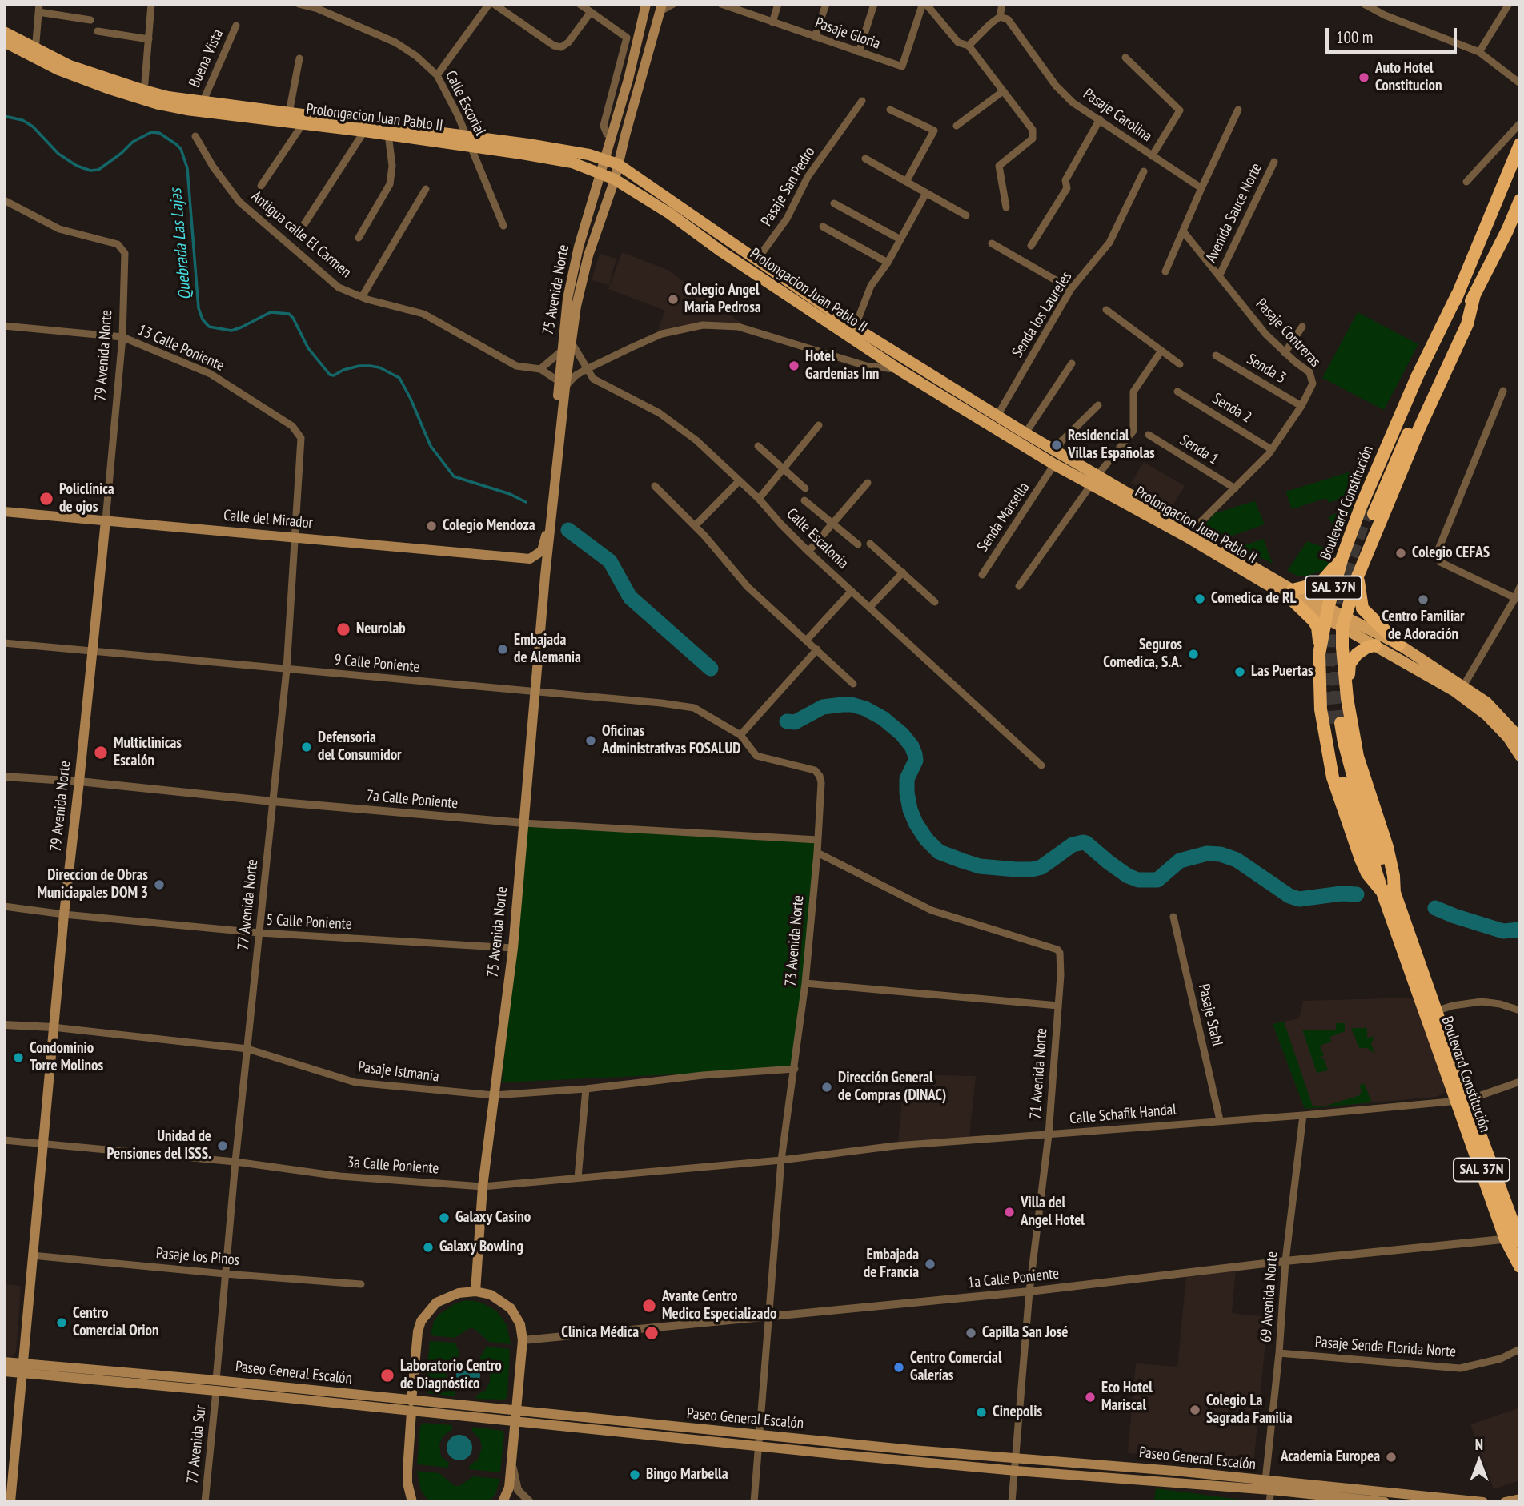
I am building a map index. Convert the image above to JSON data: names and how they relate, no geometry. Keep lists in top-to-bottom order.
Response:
{
  "streets": {
    "highway": ["Boulevard Constitución", "SAL 37N"],
    "main road": [
      "Prolongacion Juan Pablo II",
      "75 Avenida Norte",
      "79 Avenida Norte",
      "Calle del Mirador",
      "Paseo General Escalón"
    ],
    "street": [
      "Pasaje Gloria",
      "Buena Vista",
      "Calle Escorial",
      "Pasaje Carolina",
      "Pasaje San Pedro",
      "Avenida Sauce Norte",
      "Antigua calle El Carmen",
      "Senda los Laureles",
      "Pasaje Contreras",
      "13 Calle Poniente",
      "Senda 3",
      "Senda 2",
      "Senda 1",
      "Senda Marsella",
      "Calle Escalonia",
      "9 Calle Poniente",
      "7a Calle Poniente",
      "77 Avenida Norte",
      "5 Calle Poniente",
      "73 Avenida Norte",
      "Pasaje Stahl",
      "Pasaje Istmania",
      "71 Avenida Norte",
      "Calle Schafik Handal",
      "3a Calle Poniente",
      "Pasaje los Pinos",
      "1a Calle Poniente",
      "69 Avenida Norte",
      "Pasaje Senda Florida Norte",
      "77 Avenida Sur"
    ]
  },
  "crossings": [
    ["Buena Vista", "Prolongacion Juan Pablo II"],
    ["Calle Escorial", "Prolongacion Juan Pablo II"],
    ["Prolongacion Juan Pablo II", "Pasaje San Pedro"],
    ["Prolongacion Juan Pablo II", "75 Avenida Norte"],
    ["Prolongacion Juan Pablo II", "Senda los Laureles"],
    ["Prolongacion Juan Pablo II", "Pasaje Contreras"],
    ["Prolongacion Juan Pablo II", "Boulevard Constitución"],
    ["Prolongacion Juan Pablo II", "Senda Marsella"],
    ["Avenida Sauce Norte", "Pasaje Contreras"],
    ["75 Avenida Norte", "Calle del Mirador"],
    ["75 Avenida Norte", "Calle Escalonia"],
    ["75 Avenida Norte", "9 Calle Poniente"],
    ["75 Avenida Norte", "7a Calle Poniente"],
    ["75 Avenida Norte", "5 Calle Poniente"],
    ["75 Avenida Norte", "Pasaje Istmania"],
    ["75 Avenida Norte", "3a Calle Poniente"],
    ["75 Avenida Norte", "1a Calle Poniente"],
    ["75 Avenida Norte", "Paseo General Escalón"],
    ["Pasaje Contreras", "Senda 3"],
    ["Pasaje Contreras", "Senda 2"],
    ["Pasaje Contreras", "Senda 1"],
    ["13 Calle Poniente", "79 Avenida Norte"],
    ["13 Calle Poniente", "77 Avenida Norte"],
    ["79 Avenida Norte", "Calle del Mirador"],
    ["79 Avenida Norte", "9 Calle Poniente"],
    ["79 Avenida Norte", "7a Calle Poniente"],
    ["79 Avenida Norte", "5 Calle Poniente"],
    ["79 Avenida Norte", "Pasaje Istmania"],
    ["79 Avenida Norte", "3a Calle Poniente"],
    ["79 Avenida Norte", "Pasaje los Pinos"],
    ["79 Avenida Norte", "Paseo General Escalón"],
    ["Boulevard Constitución", "Calle Schafik Handal"],
    ["Boulevard Constitución", "1a Calle Poniente"],
    ["Calle del Mirador", "77 Avenida Norte"],
    ["9 Calle Poniente", "77 Avenida Norte"],
    ["9 Calle Poniente", "73 Avenida Norte"],
    ["7a Calle Poniente", "77 Avenida Norte"],
    ["7a Calle Poniente", "73 Avenida Norte"],
    ["77 Avenida Norte", "5 Calle Poniente"],
    ["77 Avenida Norte", "Pasaje Istmania"],
    ["77 Avenida Norte", "3a Calle Poniente"],
    ["77 Avenida Norte", "Pasaje los Pinos"],
    ["77 Avenida Norte", "Paseo General Escalón"],
    ["77 Avenida Norte", "77 Avenida Sur"],
    ["73 Avenida Norte", "Pasaje Istmania"],
    ["73 Avenida Norte", "71 Avenida Norte"],
    ["73 Avenida Norte", "Calle Schafik Handal"],
    ["73 Avenida Norte", "3a Calle Poniente"],
    ["73 Avenida Norte", "1a Calle Poniente"],
    ["73 Avenida Norte", "Paseo General Escalón"],
    ["Pasaje Stahl", "Calle Schafik Handal"],
    ["71 Avenida Norte", "Calle Schafik Handal"],
    ["71 Avenida Norte", "1a Calle Poniente"],
    ["71 Avenida Norte", "Paseo General Escalón"],
    ["Calle Schafik Handal", "3a Calle Poniente"],
    ["Calle Schafik Handal", "69 Avenida Norte"],
    ["1a Calle Poniente", "69 Avenida Norte"],
    ["1a Calle Poniente", "Paseo General Escalón"],
    ["69 Avenida Norte", "Pasaje Senda Florida Norte"],
    ["69 Avenida Norte", "Paseo General Escalón"],
    ["Paseo General Escalón", "77 Avenida Sur"]
  ],
  "water": ["Quebrada Las Lajas"],
  "places": [
    "Auto Hotel Constitucion",
    "Colegio Angel Maria Pedrosa",
    "Hotel Gardenias Inn",
    "Residencial Villas Españolas",
    "Policlínica de ojos",
    "Colegio Mendoza",
    "Colegio CEFAS",
    "Comedica de RL",
    "Centro Familiar de Adoración",
    "Neurolab",
    "Embajada de Alemania",
    "Seguros Comedica, S.A.",
    "Las Puertas",
    "Oficinas Administrativas FOSALUD",
    "Defensoria del Consumidor",
    "Multiclinicas Escalón",
    "Direccion de Obras Municiapales DOM 3",
    "Condominio Torre Molinos",
    "Dirección General de Compras (DINAC)",
    "Unidad de Pensiones del ISSS.",
    "Villa del Angel Hotel",
    "Galaxy Casino",
    "Galaxy Bowling",
    "Embajada de Francia",
    "Avante Centro Medico Especializado",
    "Centro Comercial Orion",
    "Clinica Médica",
    "Capilla San José",
    "Centro Comercial Galerías",
    "Laboratorio Centro de Diagnóstico",
    "Eco Hotel Mariscal",
    "Colegio La Sagrada Familia",
    "Cinepolis",
    "Academia Europea",
    "Bingo Marbella"
  ],
  "scale_bar": "100 m",
  "north": "top"
}
